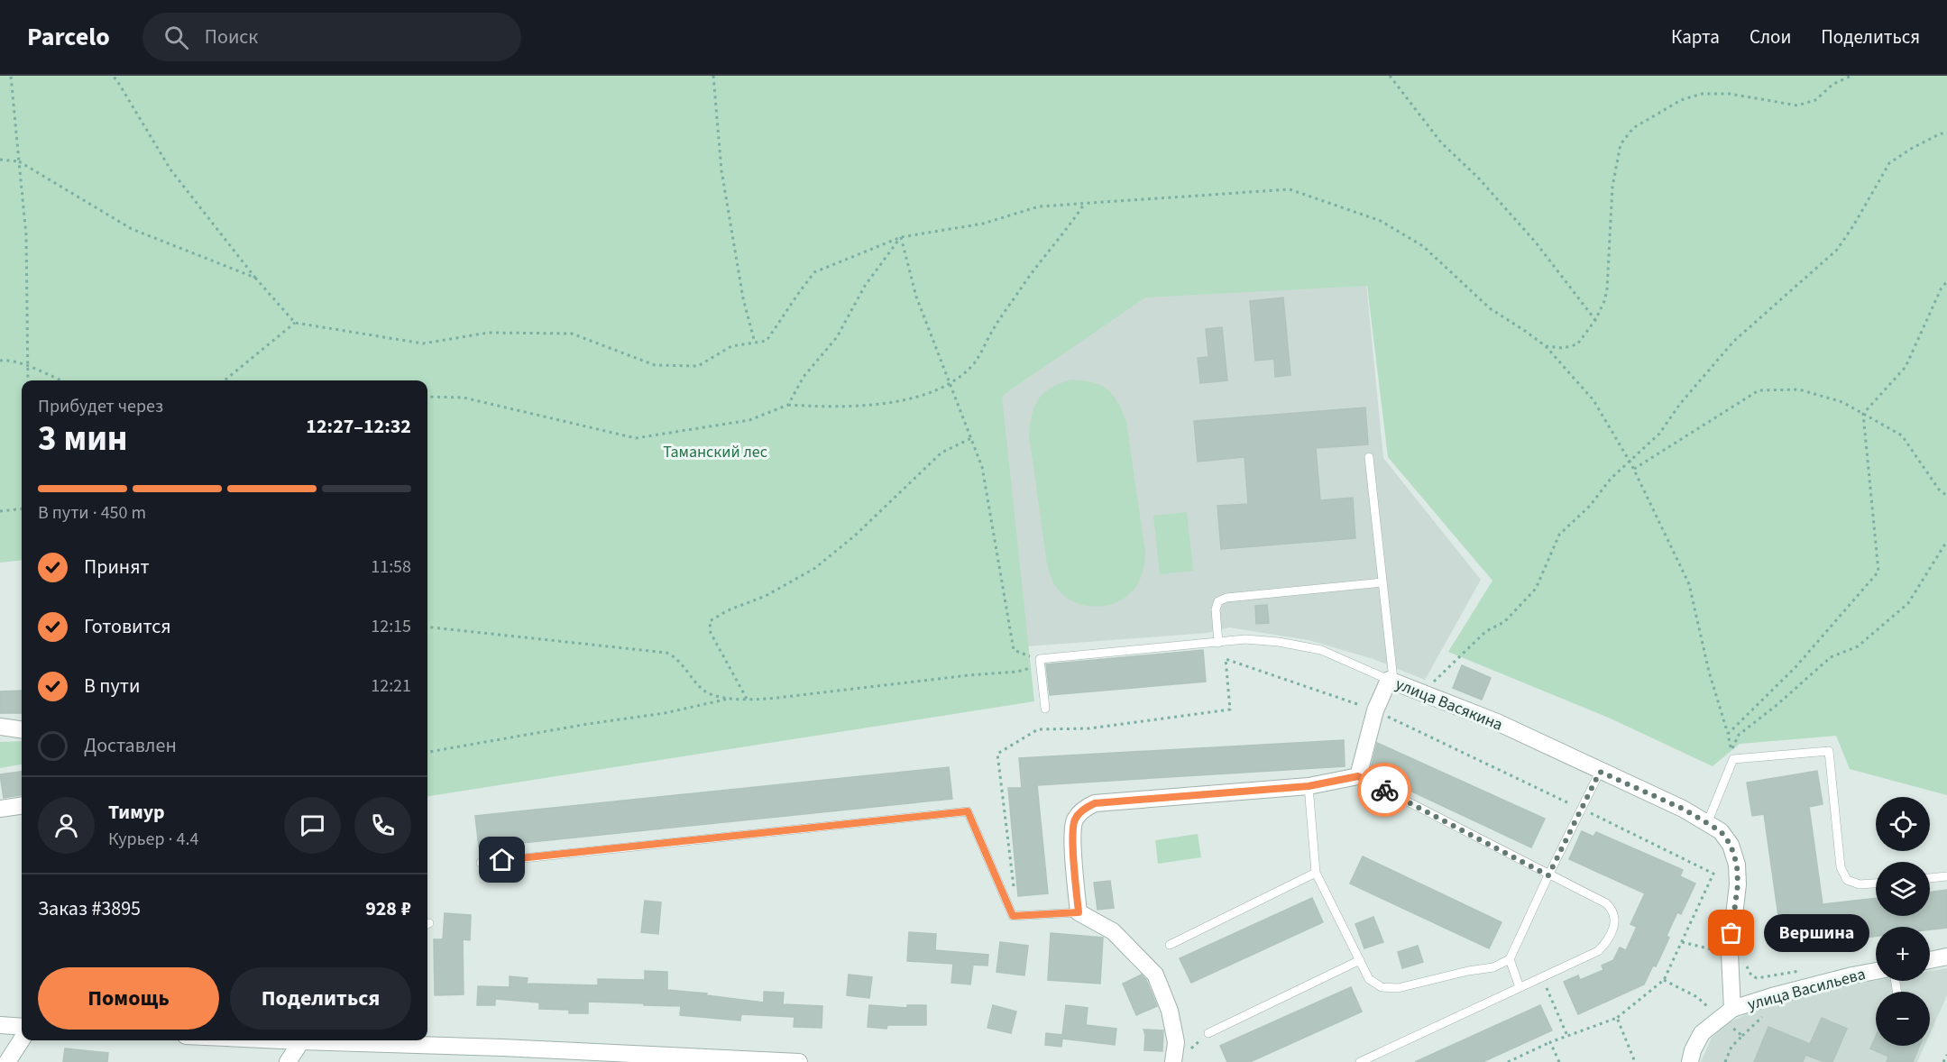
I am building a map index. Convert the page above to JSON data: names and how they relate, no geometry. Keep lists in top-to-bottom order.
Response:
{
  "streets": {
    "street": ["улица Васякина", "улица Васильева"]
  },
  "crossings": [
    ["улица Васякина", "улица Васильева"]
  ],
  "parks": ["Таманский лес"],
  "places": ["Вершина"],
  "page": {
    "header": "Parcelo",
    "search": "Поиск",
    "nav": ["Карта", "Слои", "Поделиться"],
    "heading": ["3 мин", "Прибудет через", "12:27–12:32"],
    "panel": [
      "Тимур",
      "Курьер · 4.4",
      "Заказ #3895",
      "928 ₽"
    ],
    "bar": "В пути · 450 m",
    "list": [
      ["Принят", "11:58"],
      ["Готовится", "12:15"],
      ["В пути", "12:21"],
      "Доставлен"
    ],
    "map_buttons": ["+", "−"],
    "bubble": "Вершина",
    "buttons": ["Помощь", "Поделиться"]
  }
}
